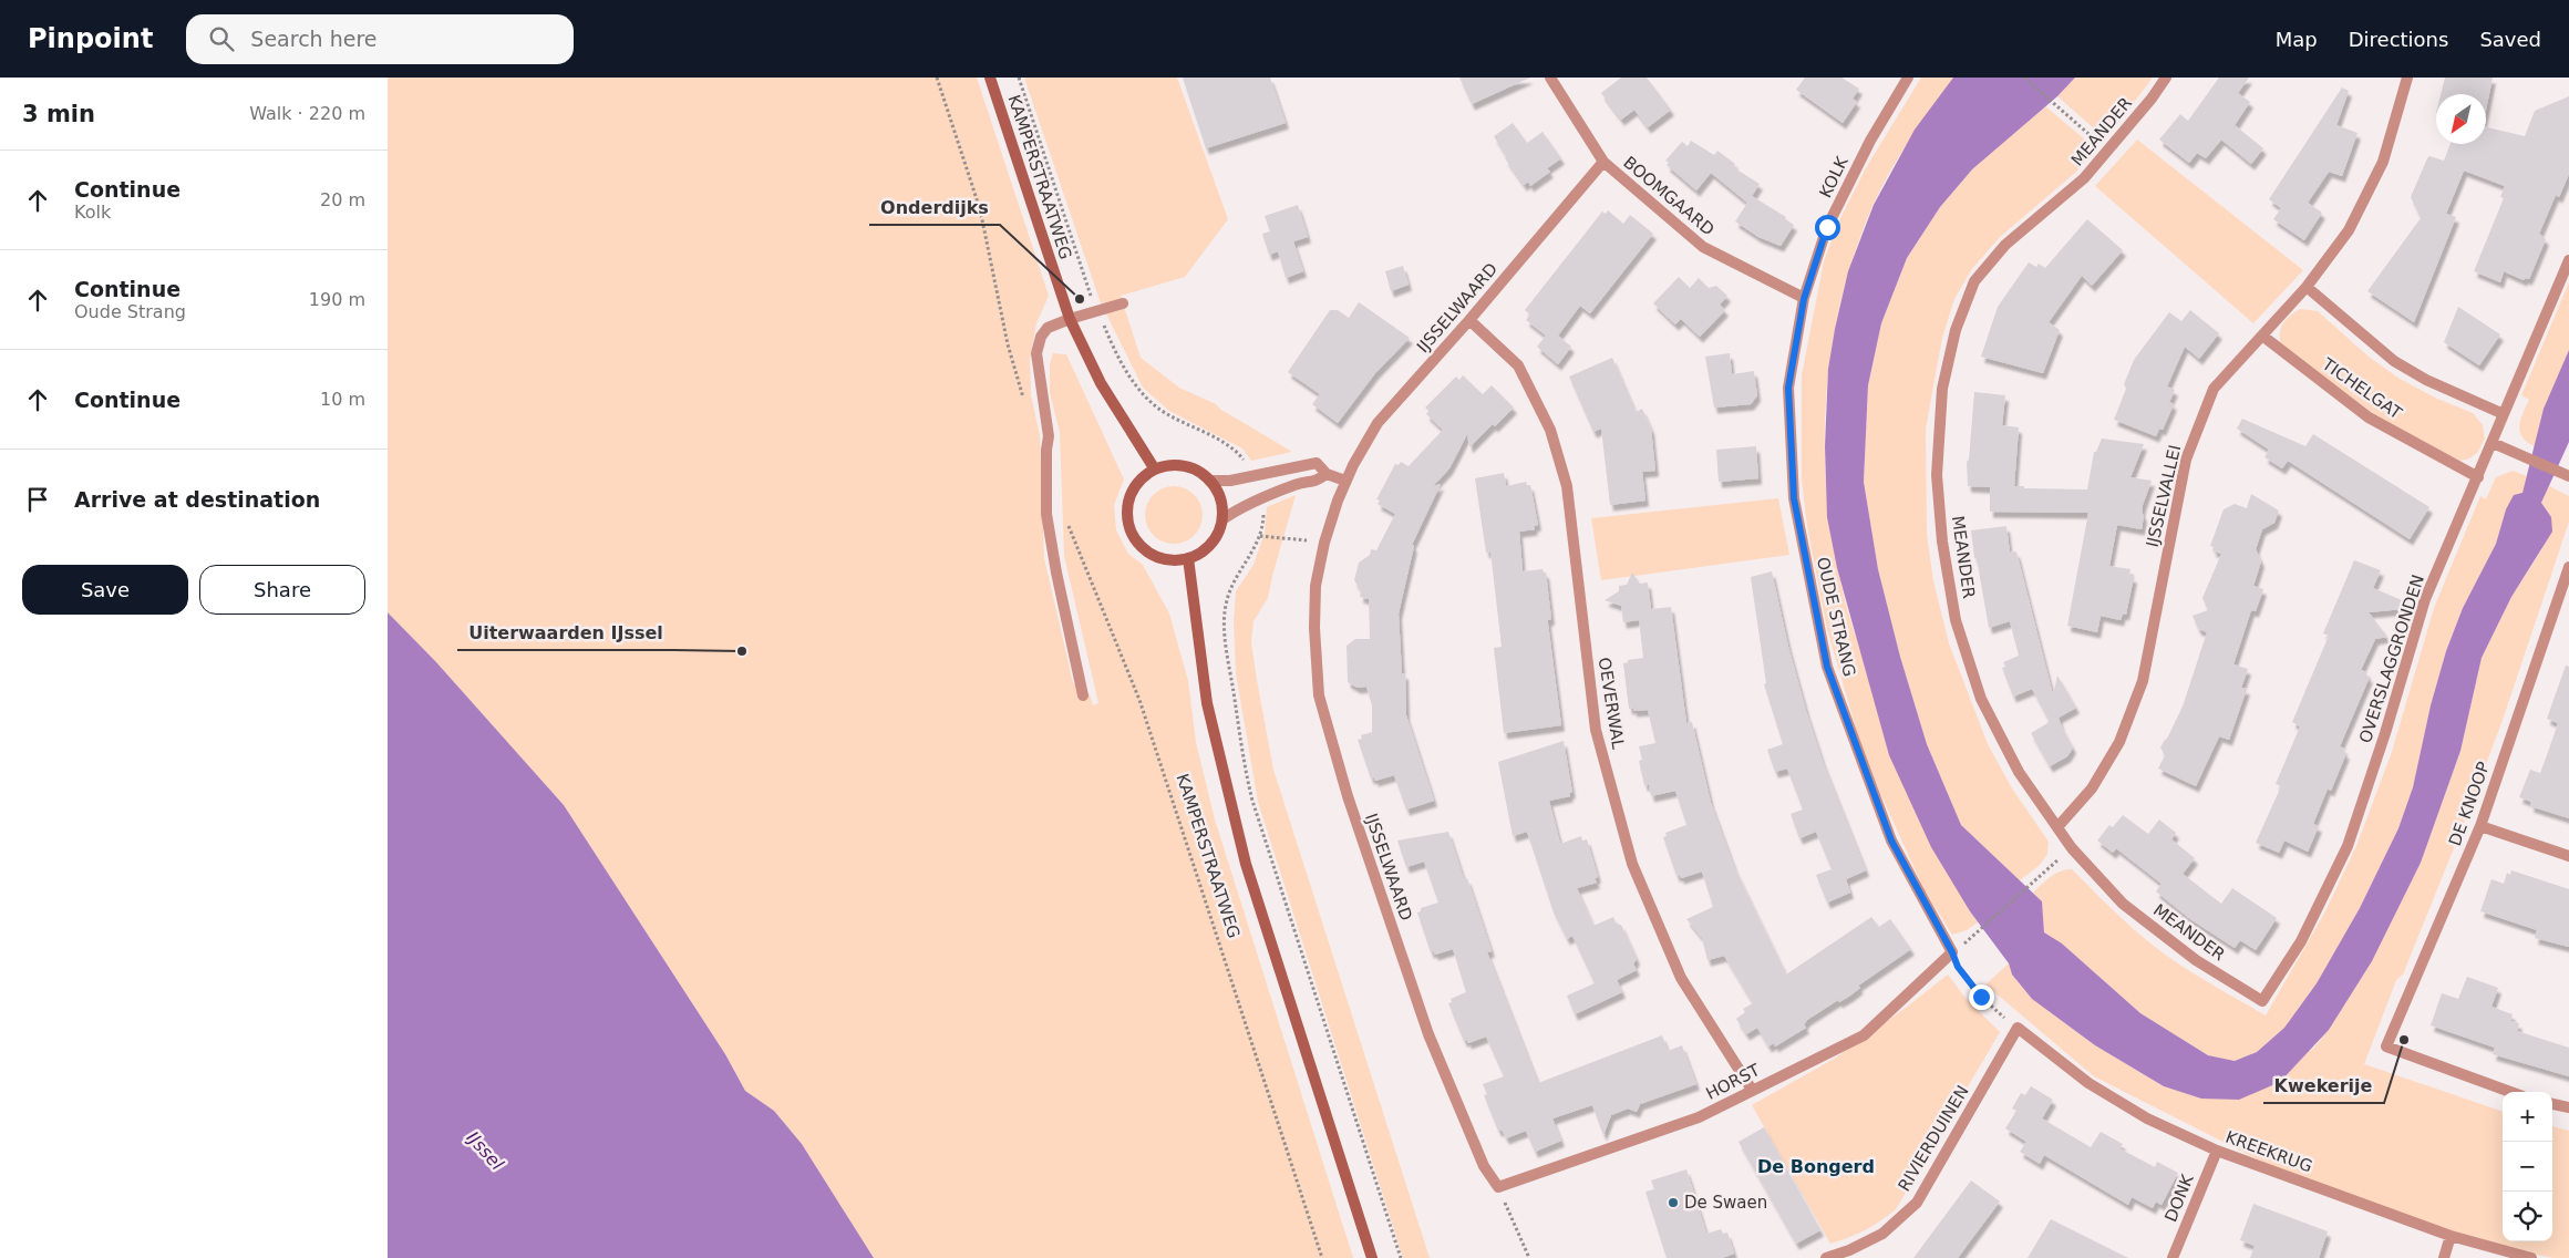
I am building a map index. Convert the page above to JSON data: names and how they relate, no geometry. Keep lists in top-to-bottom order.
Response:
{
  "streets": {
    "main road": ["KAMPERSTRAATWEG"],
    "street": [
      "MEANDER",
      "KOLK",
      "BOOMGAARD",
      "IJSSELWAARD",
      "TICHELGAT",
      "IJSSELVALLEI",
      "OUDE STRANG",
      "OVERSLAGGRONDEN",
      "OEVERWAL",
      "DE KNOOP",
      "HORST",
      "RIVIERDUINEN",
      "KREEKRUG",
      "DONK"
    ]
  },
  "crossings": [
    ["MEANDER", "IJSSELVALLEI"],
    ["MEANDER", "OVERSLAGGRONDEN"],
    ["KOLK", "BOOMGAARD"],
    ["KOLK", "OUDE STRANG"],
    ["BOOMGAARD", "IJSSELWAARD"],
    ["BOOMGAARD", "OUDE STRANG"],
    ["IJSSELWAARD", "OEVERWAL"],
    ["IJSSELWAARD", "HORST"],
    ["TICHELGAT", "IJSSELVALLEI"],
    ["TICHELGAT", "OVERSLAGGRONDEN"],
    ["OUDE STRANG", "HORST"],
    ["OEVERWAL", "HORST"],
    ["RIVIERDUINEN", "KREEKRUG"],
    ["KREEKRUG", "DONK"]
  ],
  "districts": ["De Bongerd"],
  "water": ["IJssel"],
  "places": [
    "Onderdijks",
    "Uiterwaarden IJssel",
    "Kwekerije",
    "De Swaen"
  ],
  "north": "bottom left",
  "page": {
    "header": "Pinpoint",
    "search": "Search here",
    "nav": ["Map", "Directions", "Saved"],
    "heading": ["3 min", "Walk · 220 m"],
    "list": [
      ["Continue", "Kolk", "20 m"],
      ["Continue", "Oude Strang", "190 m"],
      ["Continue", "10 m"],
      "Arrive at destination"
    ],
    "buttons": ["Save", "Share"],
    "map_buttons": ["+", "−"]
  }
}
